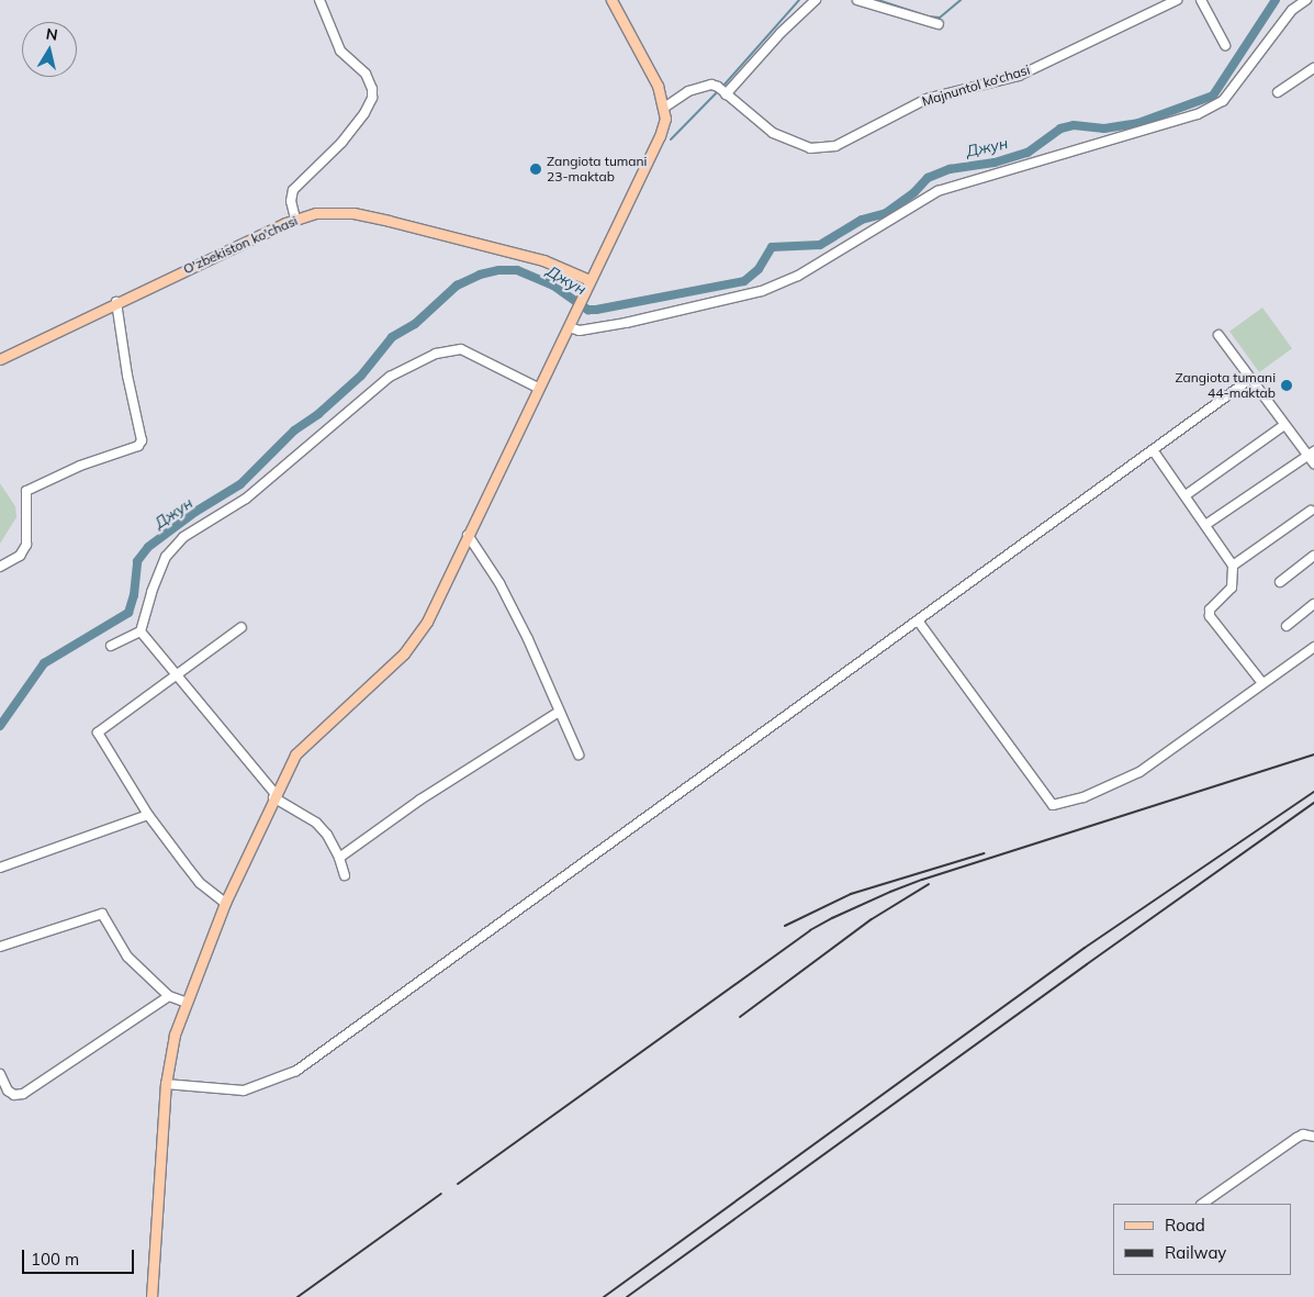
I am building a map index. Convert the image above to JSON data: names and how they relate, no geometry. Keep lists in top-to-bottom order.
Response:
{
  "streets": {
    "main road": ["O'zbekiston ko'chasi"],
    "street": ["Majnuntol ko‘chasi"]
  },
  "water": ["Джун"],
  "places": ["Zangiota tumani 23-maktab", "Zangiota tumani 44-maktab"],
  "legend": ["Road", "Railway"],
  "scale_bar": "100 m",
  "north": "top"
}
